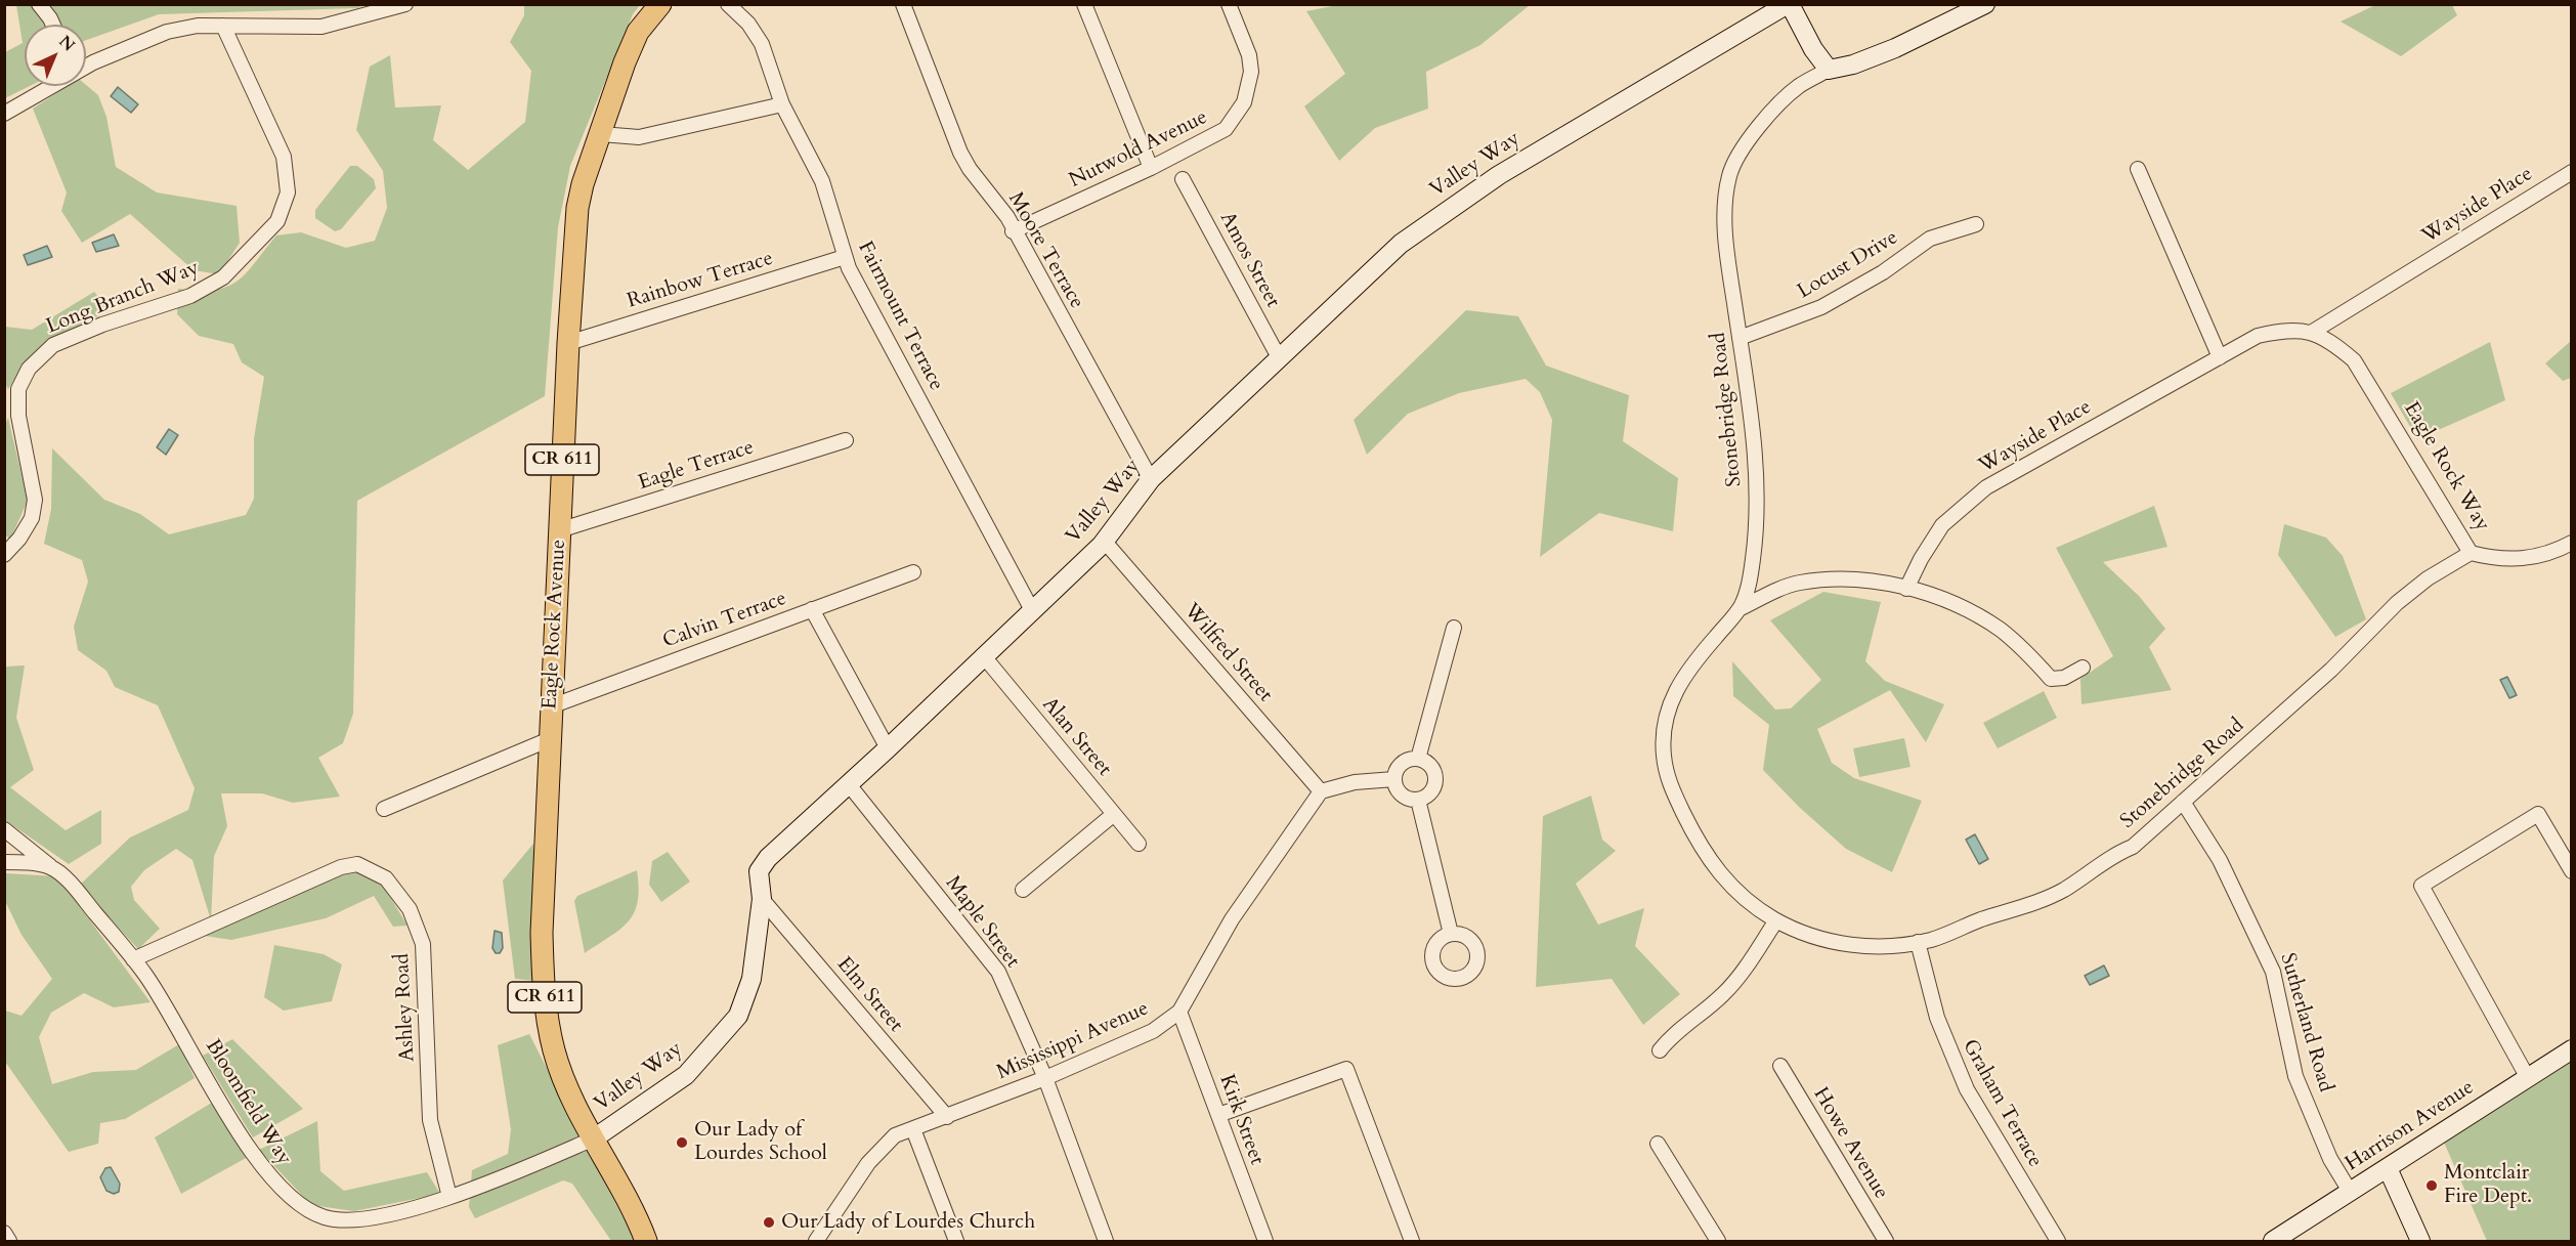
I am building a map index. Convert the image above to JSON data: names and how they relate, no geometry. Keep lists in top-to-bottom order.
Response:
{
  "streets": {
    "main road": ["CR 611", "Eagle Rock Avenue"],
    "street": [
      "Nutwold Avenue",
      "Valley Way",
      "Wayside Place",
      "Moore Terrace",
      "Amos Street",
      "Locust Drive",
      "Rainbow Terrace",
      "Long Branch Way",
      "Fairmount Terrace",
      "Stonebridge Road",
      "Eagle Terrace",
      "Eagle Rock Way",
      "Calvin Terrace",
      "Wilfred Street",
      "Alan Street",
      "Maple Street",
      "Elm Street",
      "Ashley Road",
      "Sutherland Road",
      "Mississippi Avenue",
      "Bloomfield Way",
      "Graham Terrace",
      "Kirk Street",
      "Harrison Avenue",
      "Howe Avenue"
    ]
  },
  "crossings": [
    ["Nutwold Avenue", "Moore Terrace"],
    ["Valley Way", "Moore Terrace"],
    ["Valley Way", "Amos Street"],
    ["Valley Way", "Fairmount Terrace"],
    ["Valley Way", "Eagle Rock Avenue"],
    ["Valley Way", "Wilfred Street"],
    ["Valley Way", "Alan Street"],
    ["Valley Way", "Maple Street"],
    ["Valley Way", "Elm Street"],
    ["Valley Way", "Bloomfield Way"],
    ["Wayside Place", "Eagle Rock Way"],
    ["Locust Drive", "Stonebridge Road"],
    ["Rainbow Terrace", "Fairmount Terrace"],
    ["Rainbow Terrace", "Eagle Rock Avenue"],
    ["Stonebridge Road", "Eagle Rock Way"],
    ["Stonebridge Road", "Sutherland Road"],
    ["Stonebridge Road", "Graham Terrace"],
    ["Eagle Terrace", "Eagle Rock Avenue"],
    ["Calvin Terrace", "Eagle Rock Avenue"],
    ["Eagle Rock Avenue", "Bloomfield Way"],
    ["Wilfred Street", "Mississippi Avenue"],
    ["Maple Street", "Mississippi Avenue"],
    ["Elm Street", "Mississippi Avenue"],
    ["Ashley Road", "Bloomfield Way"],
    ["Sutherland Road", "Harrison Avenue"],
    ["Mississippi Avenue", "Kirk Street"]
  ],
  "places": ["Our Lady of Lourdes School", "Montclair Fire Dept.", "Our Lady of Lourdes Church"],
  "north": "top right"
}
